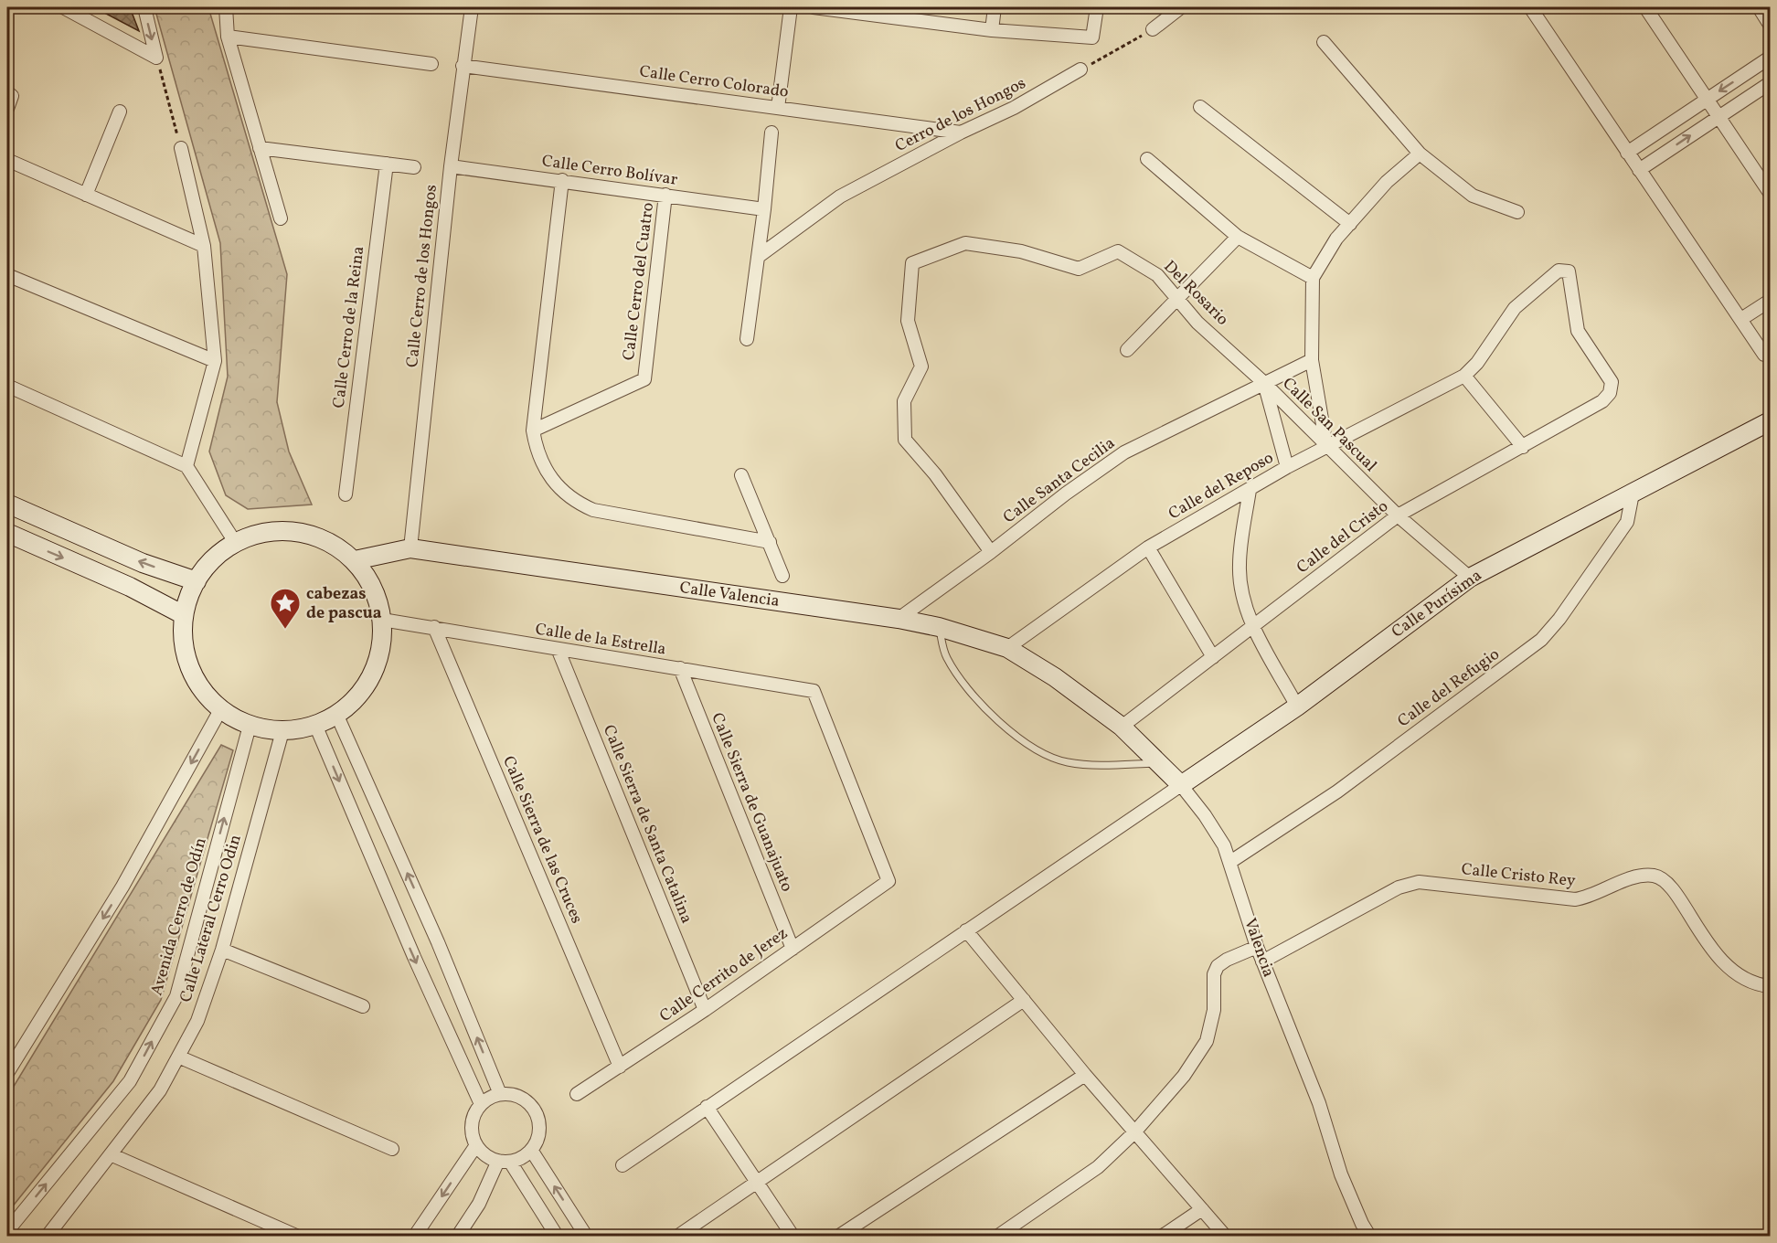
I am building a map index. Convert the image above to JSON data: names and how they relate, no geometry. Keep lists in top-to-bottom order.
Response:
{
  "streets": {
    "street": [
      "Calle Cerro Colorado",
      "Cerro de los Hongos",
      "Calle Cerro Bolívar",
      "Calle Cerro de los Hongos",
      "Calle Cerro del Cuatro",
      "Del Rosario",
      "Calle Cerro de la Reina",
      "Calle San Pascual",
      "Calle Santa Cecilia",
      "Calle del Reposo",
      "Calle del Cristo",
      "Calle Valencia",
      "Calle Purísima",
      "Calle de la Estrella",
      "Calle del Refugio",
      "Calle Sierra de Guanajuato",
      "Calle Sierra de Santa Catalina",
      "Calle Sierra de las Cruces",
      "Calle Cristo Rey",
      "Avenida Cerro de Odín",
      "Calle Lateral Cerro Odin",
      "Valencia",
      "Calle Cerrito de Jerez"
    ]
  },
  "crossings": [
    ["Calle Cerro Colorado", "Cerro de los Hongos"],
    ["Calle Cerro Colorado", "Calle Cerro de los Hongos"],
    ["Calle Cerro Bolívar", "Calle Cerro de los Hongos"],
    ["Calle Cerro Bolívar", "Calle Cerro del Cuatro"],
    ["Calle Cerro de los Hongos", "Calle Valencia"],
    ["Del Rosario", "Calle San Pascual"],
    ["Del Rosario", "Calle Santa Cecilia"],
    ["Calle San Pascual", "Calle Santa Cecilia"],
    ["Calle San Pascual", "Calle del Reposo"],
    ["Calle San Pascual", "Calle del Cristo"],
    ["Calle San Pascual", "Calle Purísima"],
    ["Calle Santa Cecilia", "Calle Valencia"],
    ["Calle del Reposo", "Calle del Cristo"],
    ["Calle del Reposo", "Calle Valencia"],
    ["Calle del Cristo", "Valencia"],
    ["Calle Valencia", "Valencia"],
    ["Calle Purísima", "Calle del Refugio"],
    ["Calle Purísima", "Valencia"],
    ["Calle de la Estrella", "Calle Sierra de Guanajuato"],
    ["Calle de la Estrella", "Calle Sierra de Santa Catalina"],
    ["Calle de la Estrella", "Calle Sierra de las Cruces"],
    ["Calle de la Estrella", "Calle Cerrito de Jerez"],
    ["Calle del Refugio", "Valencia"],
    ["Calle Sierra de Guanajuato", "Calle Cerrito de Jerez"],
    ["Calle Sierra de Santa Catalina", "Calle Cerrito de Jerez"],
    ["Calle Sierra de las Cruces", "Calle Cerrito de Jerez"],
    ["Calle Cristo Rey", "Valencia"]
  ],
  "places": {
    "place": ["cabezas de pascua"]
  }
}
